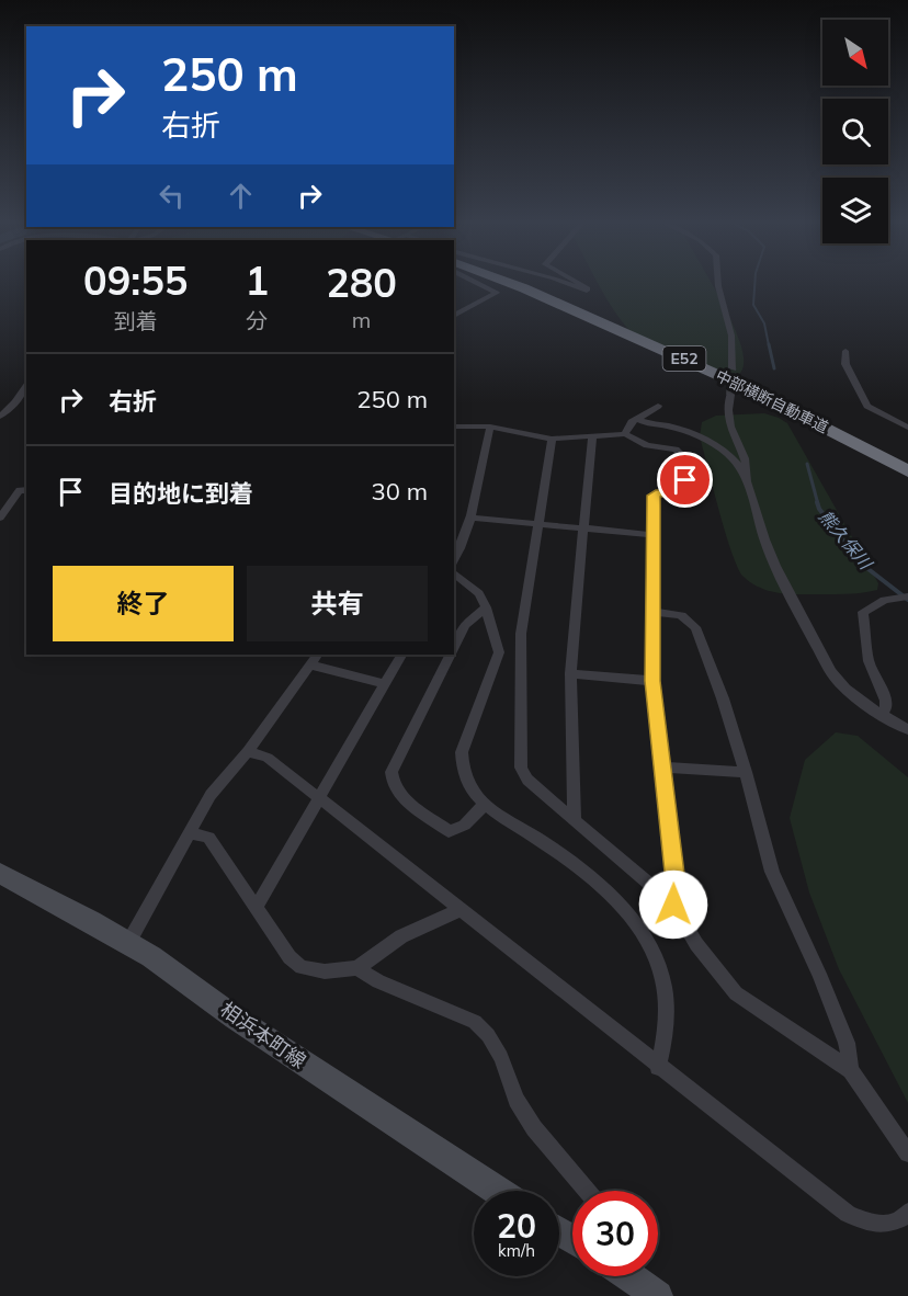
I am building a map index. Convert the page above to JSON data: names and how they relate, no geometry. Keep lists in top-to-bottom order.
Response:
{
  "streets": {
    "highway": ["E52", "中部横断自動車道"],
    "main road": ["相浜本町線"]
  },
  "water": ["熊久保川"],
  "north": "bottom right",
  "page": {
    "turn": ["250 m", "右折"],
    "eta": [
      "09:55",
      "到着",
      "1",
      "分",
      "280",
      "m"
    ],
    "list": [
      {
        "name": "右折",
        "value": "250 m"
      },
      {
        "name": "目的地に到着",
        "value": "30 m"
      }
    ],
    "buttons": ["終了", "共有"],
    "speed": "20 km/h",
    "limit": "30"
  }
}
